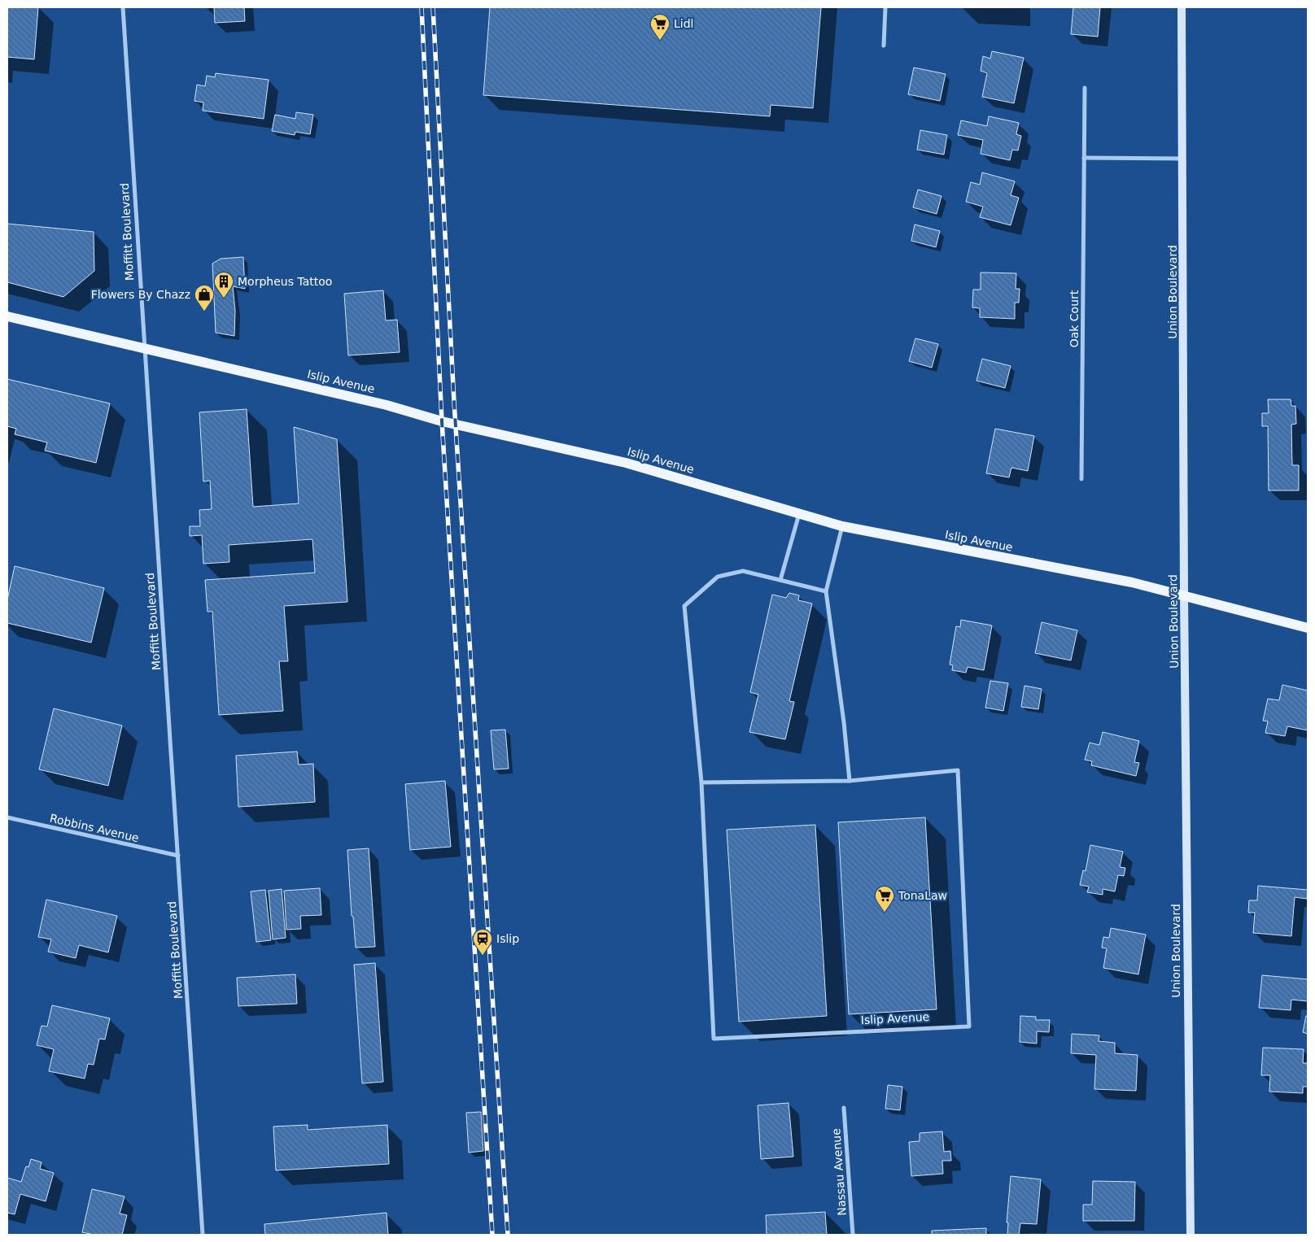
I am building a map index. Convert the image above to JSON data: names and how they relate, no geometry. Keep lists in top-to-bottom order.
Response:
{
  "streets": {
    "main road": ["Union Boulevard", "Islip Avenue"],
    "street": [
      "Moffitt Boulevard",
      "Oak Court",
      "Robbins Avenue",
      "Nassau Avenue"
    ]
  },
  "crossings": [
    ["Moffitt Boulevard", "Islip Avenue"],
    ["Moffitt Boulevard", "Robbins Avenue"],
    ["Union Boulevard", "Islip Avenue"]
  ],
  "places": {
    "supermarket": ["Lidl", "TonaLaw"],
    "building": ["Morpheus Tattoo"],
    "shop": ["Flowers By Chazz"],
    "station": ["Islip"]
  }
}
